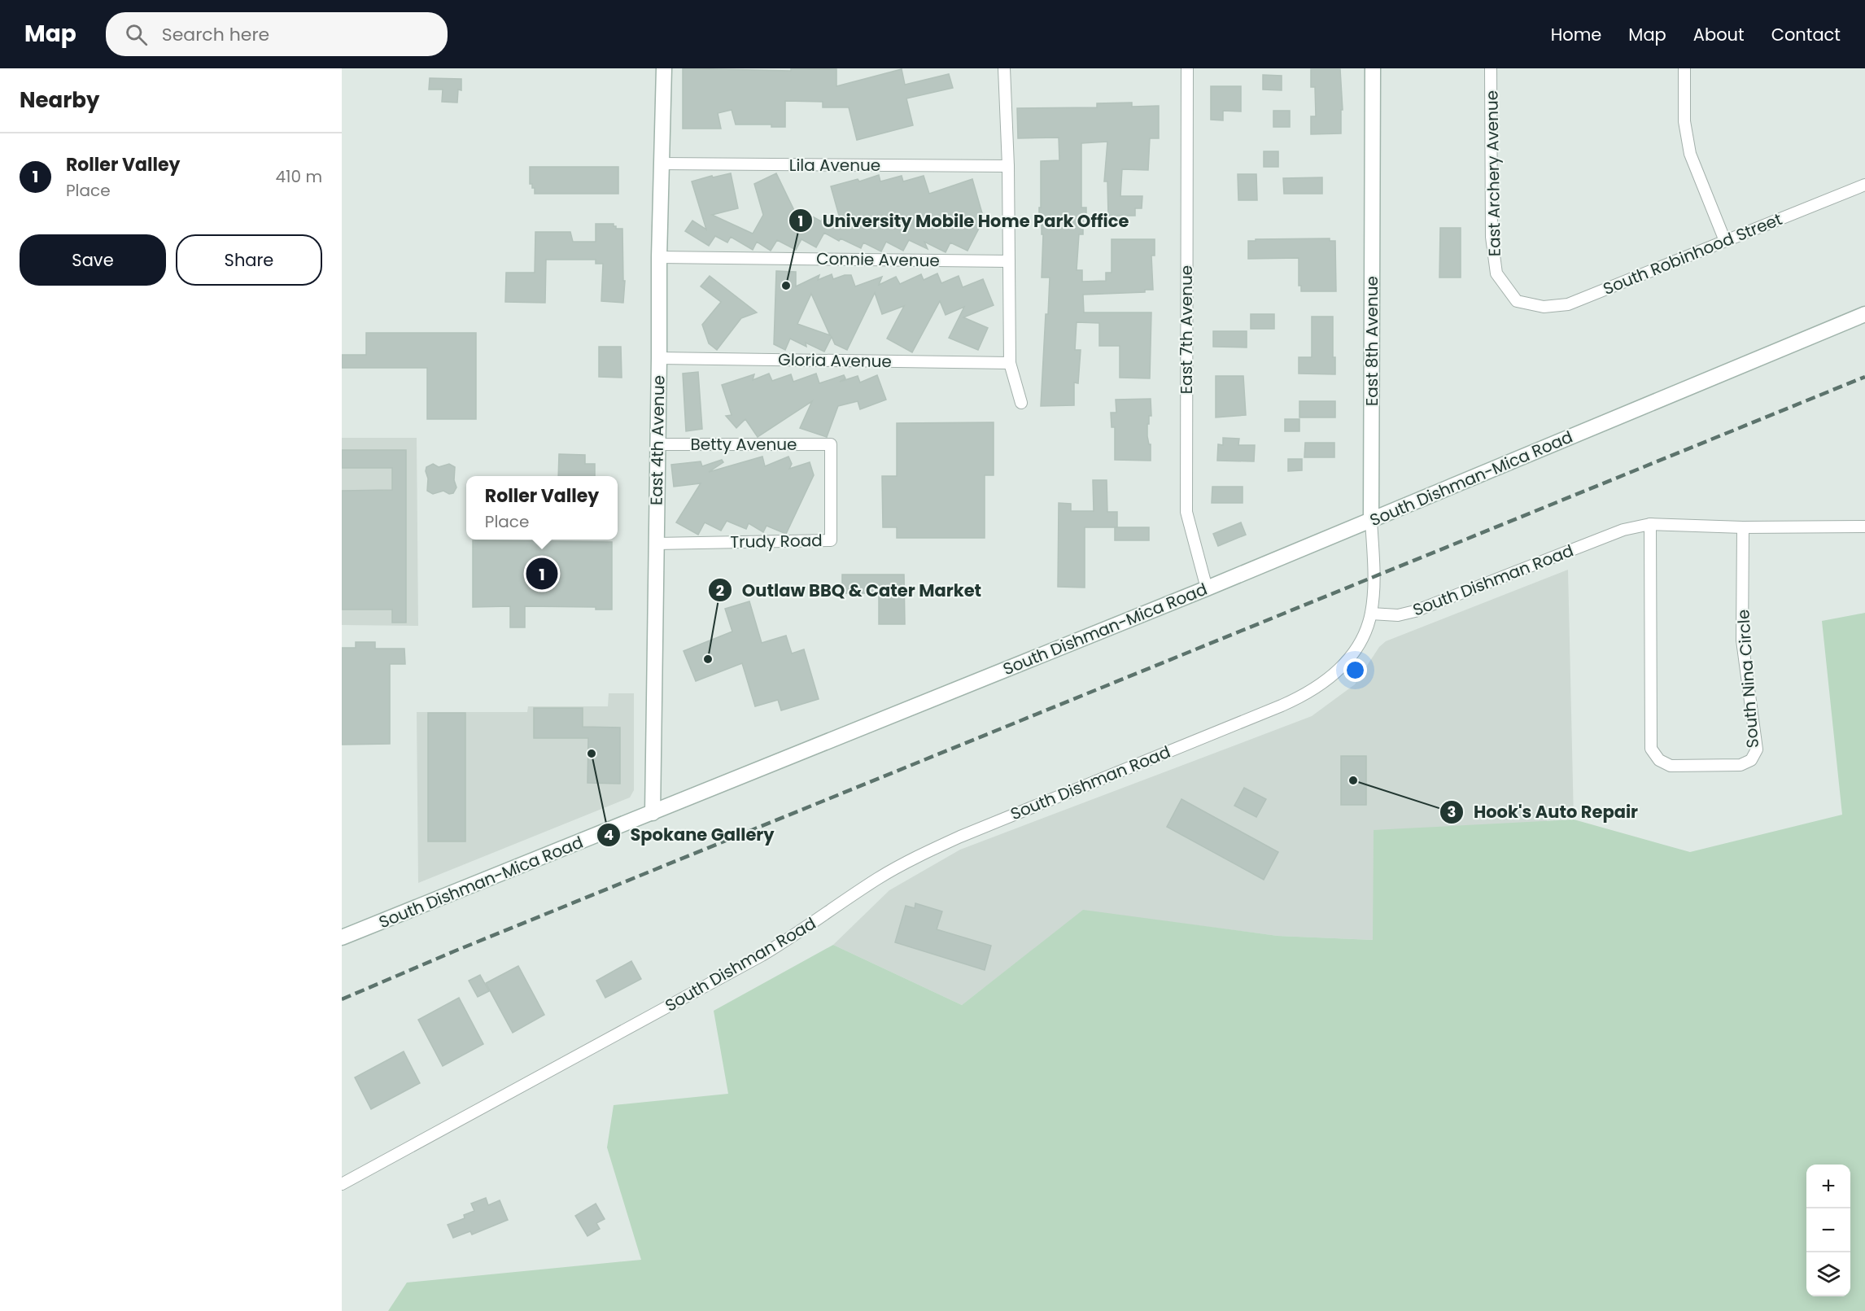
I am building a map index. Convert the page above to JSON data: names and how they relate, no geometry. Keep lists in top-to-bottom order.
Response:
{
  "streets": {
    "main road": ["East 8th Avenue", "East 4th Avenue", "South Dishman-Mica Road"],
    "street": [
      "Lila Avenue",
      "East Archery Avenue",
      "South Robinhood Street",
      "Connie Avenue",
      "East 7th Avenue",
      "Gloria Avenue",
      "Betty Avenue",
      "Trudy Road",
      "South Dishman Road",
      "South Nina Circle"
    ]
  },
  "crossings": [
    ["Lila Avenue", "East 4th Avenue"],
    ["East Archery Avenue", "South Robinhood Street"],
    ["Connie Avenue", "East 4th Avenue"],
    ["East 7th Avenue", "South Dishman-Mica Road"],
    ["East 8th Avenue", "South Dishman-Mica Road"],
    ["East 8th Avenue", "South Dishman Road"],
    ["Gloria Avenue", "East 4th Avenue"],
    ["East 4th Avenue", "Betty Avenue"],
    ["East 4th Avenue", "South Dishman-Mica Road"],
    ["East 4th Avenue", "Trudy Road"],
    ["Betty Avenue", "Trudy Road"],
    ["South Dishman Road", "South Nina Circle"]
  ],
  "places": [
    "University Mobile Home Park Office",
    "Outlaw BBQ & Cater Market",
    "Spokane Gallery",
    "Hook's Auto Repair"
  ],
  "page": {
    "header": "Map",
    "search": "Search here",
    "nav": [
      "Home",
      "Map",
      "About",
      "Contact"
    ],
    "heading": "Nearby",
    "list": [
      {
        "mark": "1",
        "name": "Roller Valley",
        "note": "Place",
        "value": "410 m"
      }
    ],
    "buttons": ["Save", "Share"],
    "popup": ["Roller Valley", "Place"],
    "pins": "1",
    "map_buttons": ["+", "−"]
  }
}
